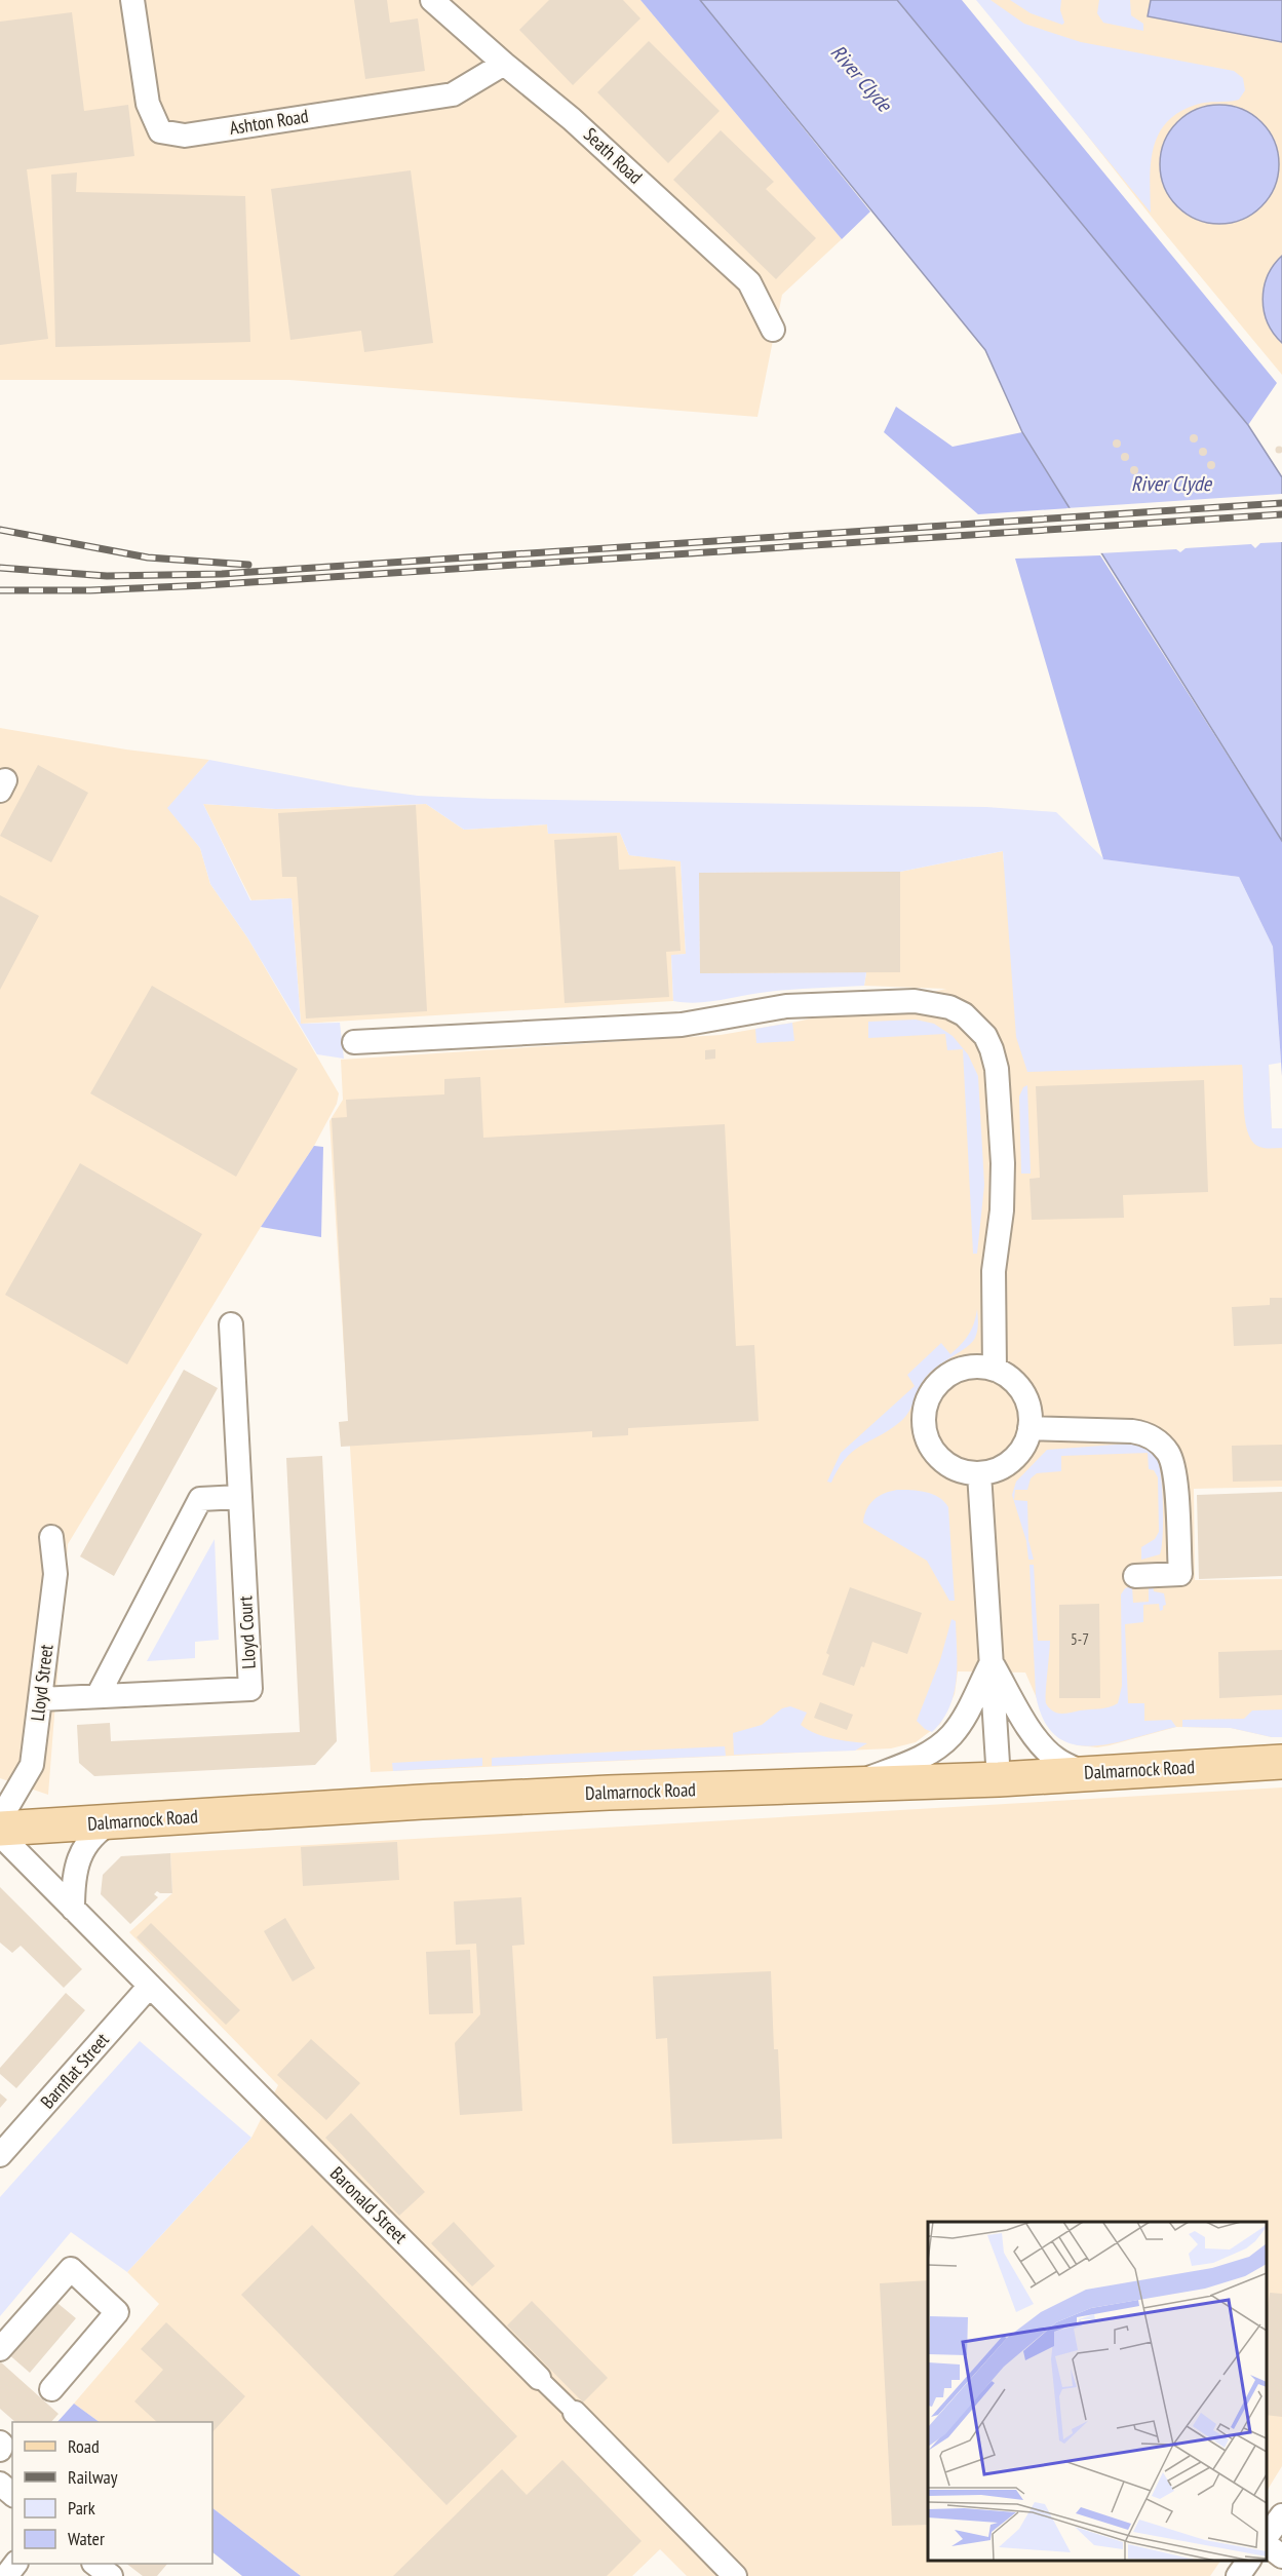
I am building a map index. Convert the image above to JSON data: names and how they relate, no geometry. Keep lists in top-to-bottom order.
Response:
{
  "streets": {
    "main road": ["Dalmarnock Road"],
    "street": [
      "Ashton Road",
      "Seath Road",
      "Lloyd Court",
      "Lloyd Street",
      "Barnflat Street",
      "Baronald Street"
    ]
  },
  "crossings": [
    ["Ashton Road", "Seath Road"],
    ["Lloyd Court", "Lloyd Street"],
    ["Barnflat Street", "Baronald Street"]
  ],
  "water": ["River Clyde"],
  "house_numbers": ["5-7"],
  "legend": [
    "Road",
    "Railway",
    "Park",
    "Water"
  ]
}
